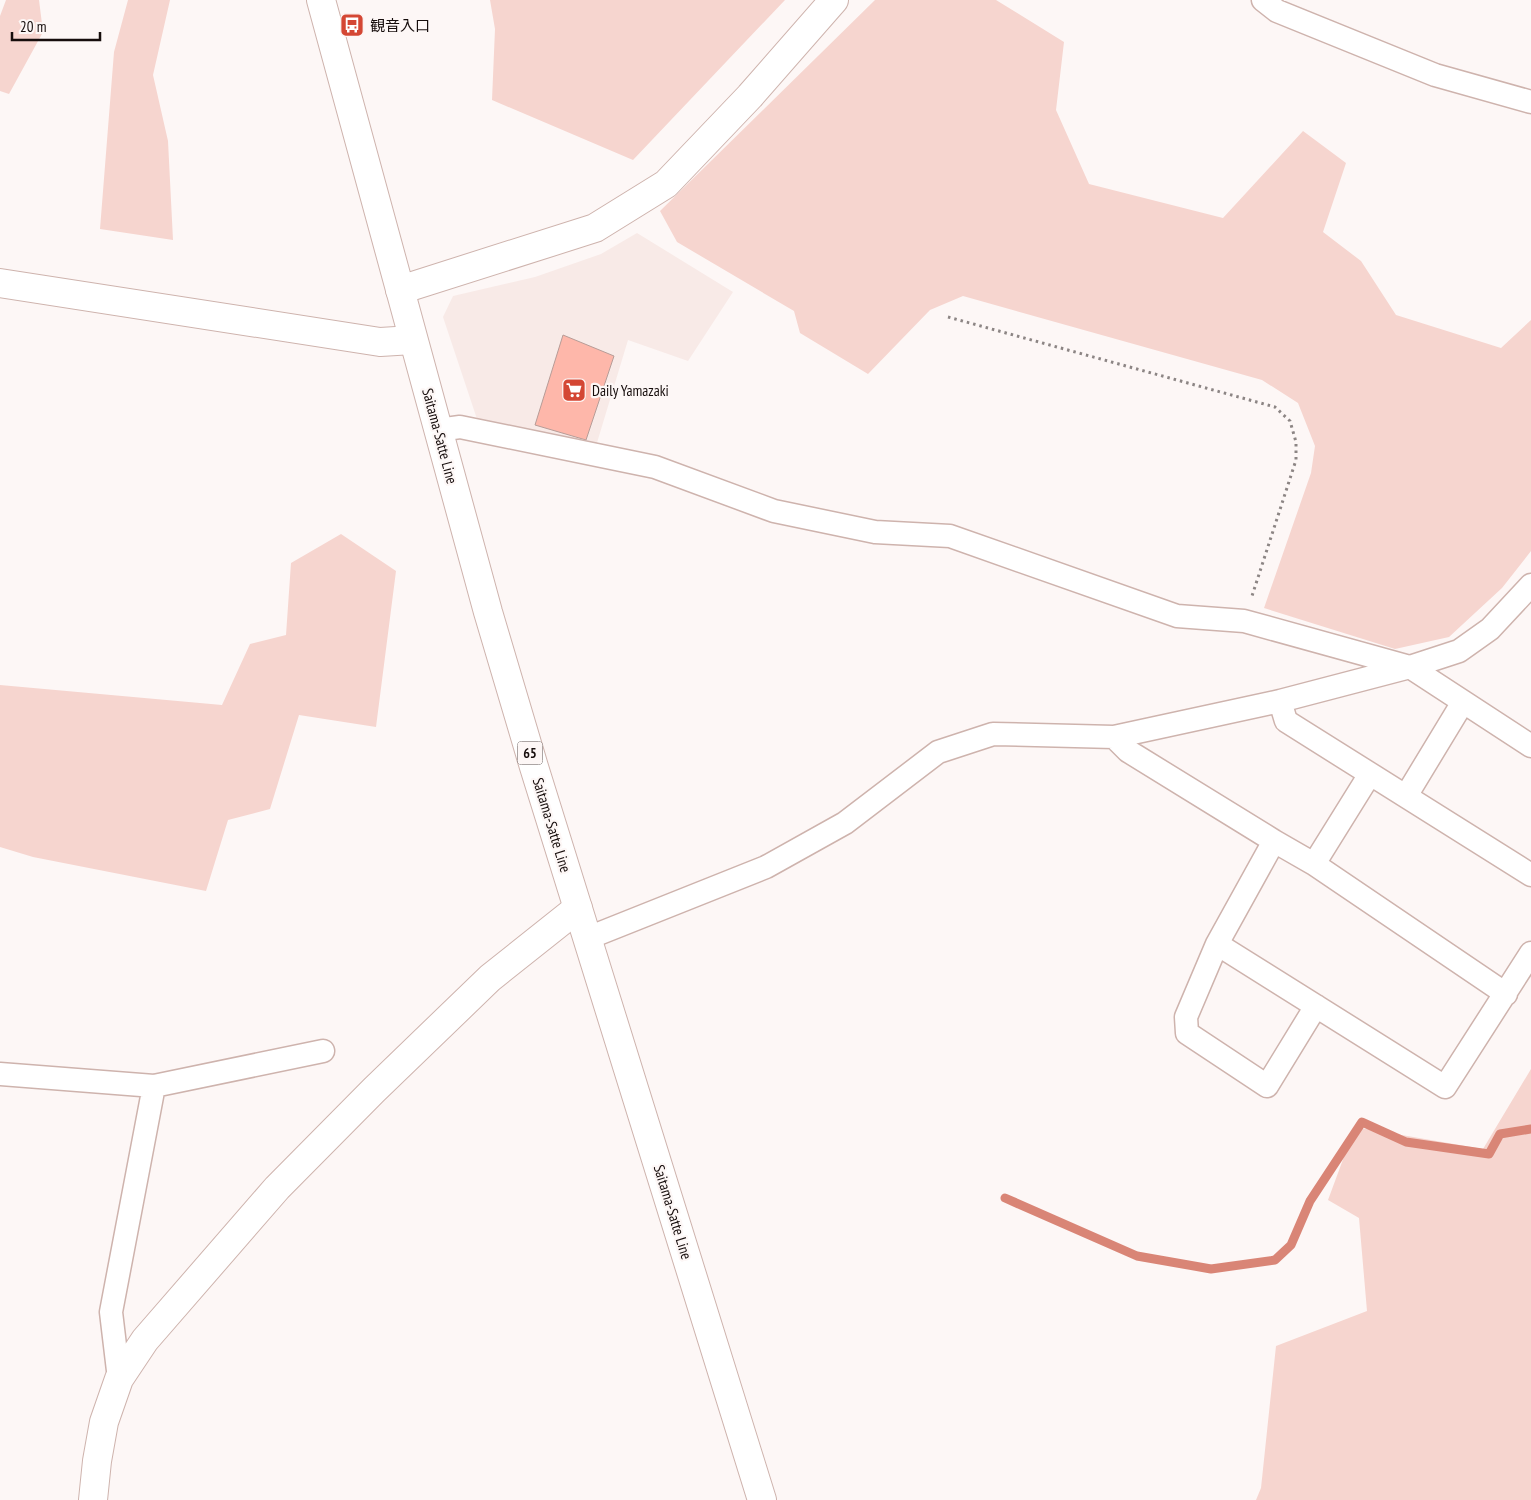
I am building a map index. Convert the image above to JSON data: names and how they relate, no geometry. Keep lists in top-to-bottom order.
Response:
{
  "streets": {
    "street": ["Saitama-Satte Line", "65"]
  },
  "places": {
    "bus stop": ["観音入口"],
    "supermarket": ["Daily Yamazaki"]
  },
  "scale_bar": "20 m"
}
